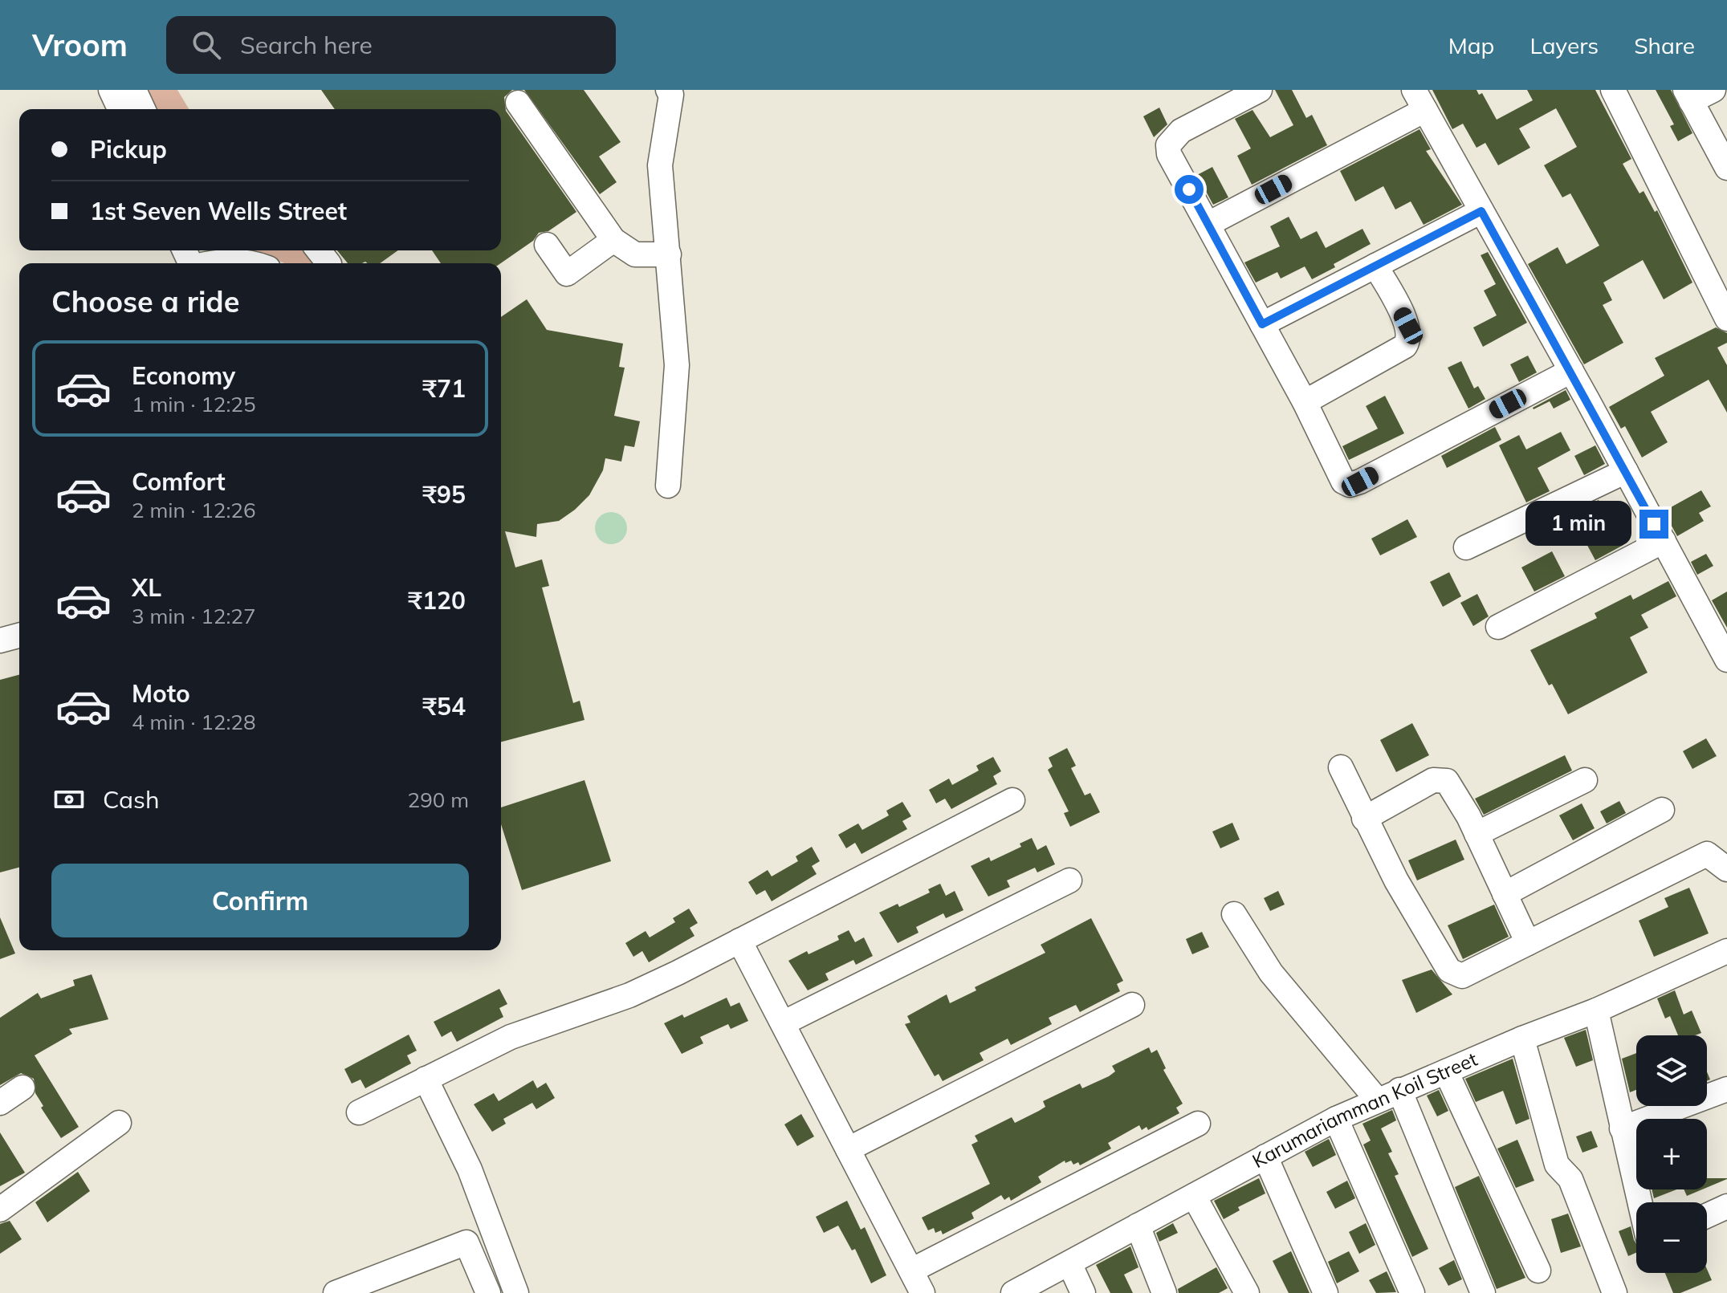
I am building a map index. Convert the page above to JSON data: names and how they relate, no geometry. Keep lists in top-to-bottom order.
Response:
{
  "streets": {
    "street": ["Karumariamman Koil Street"]
  },
  "page": {
    "header": "Vroom",
    "search": "Search here",
    "nav": ["Map", "Layers", "Share"],
    "banner": ["Pickup", "1st Seven Wells Street"],
    "heading": "Choose a ride",
    "list": [
      {
        "name": "Economy",
        "note": "1 min · 12:25",
        "value": "₹71"
      },
      {
        "name": "Comfort",
        "note": "2 min · 12:26",
        "value": "₹95"
      },
      {
        "name": "XL",
        "note": "3 min · 12:27",
        "value": "₹120"
      },
      {
        "name": "Moto",
        "note": "4 min · 12:28",
        "value": "₹54"
      }
    ],
    "bubble": "1 min",
    "pay": ["Cash", "290 m"],
    "buttons": "Confirm",
    "map_buttons": ["+", "−"]
  }
}
